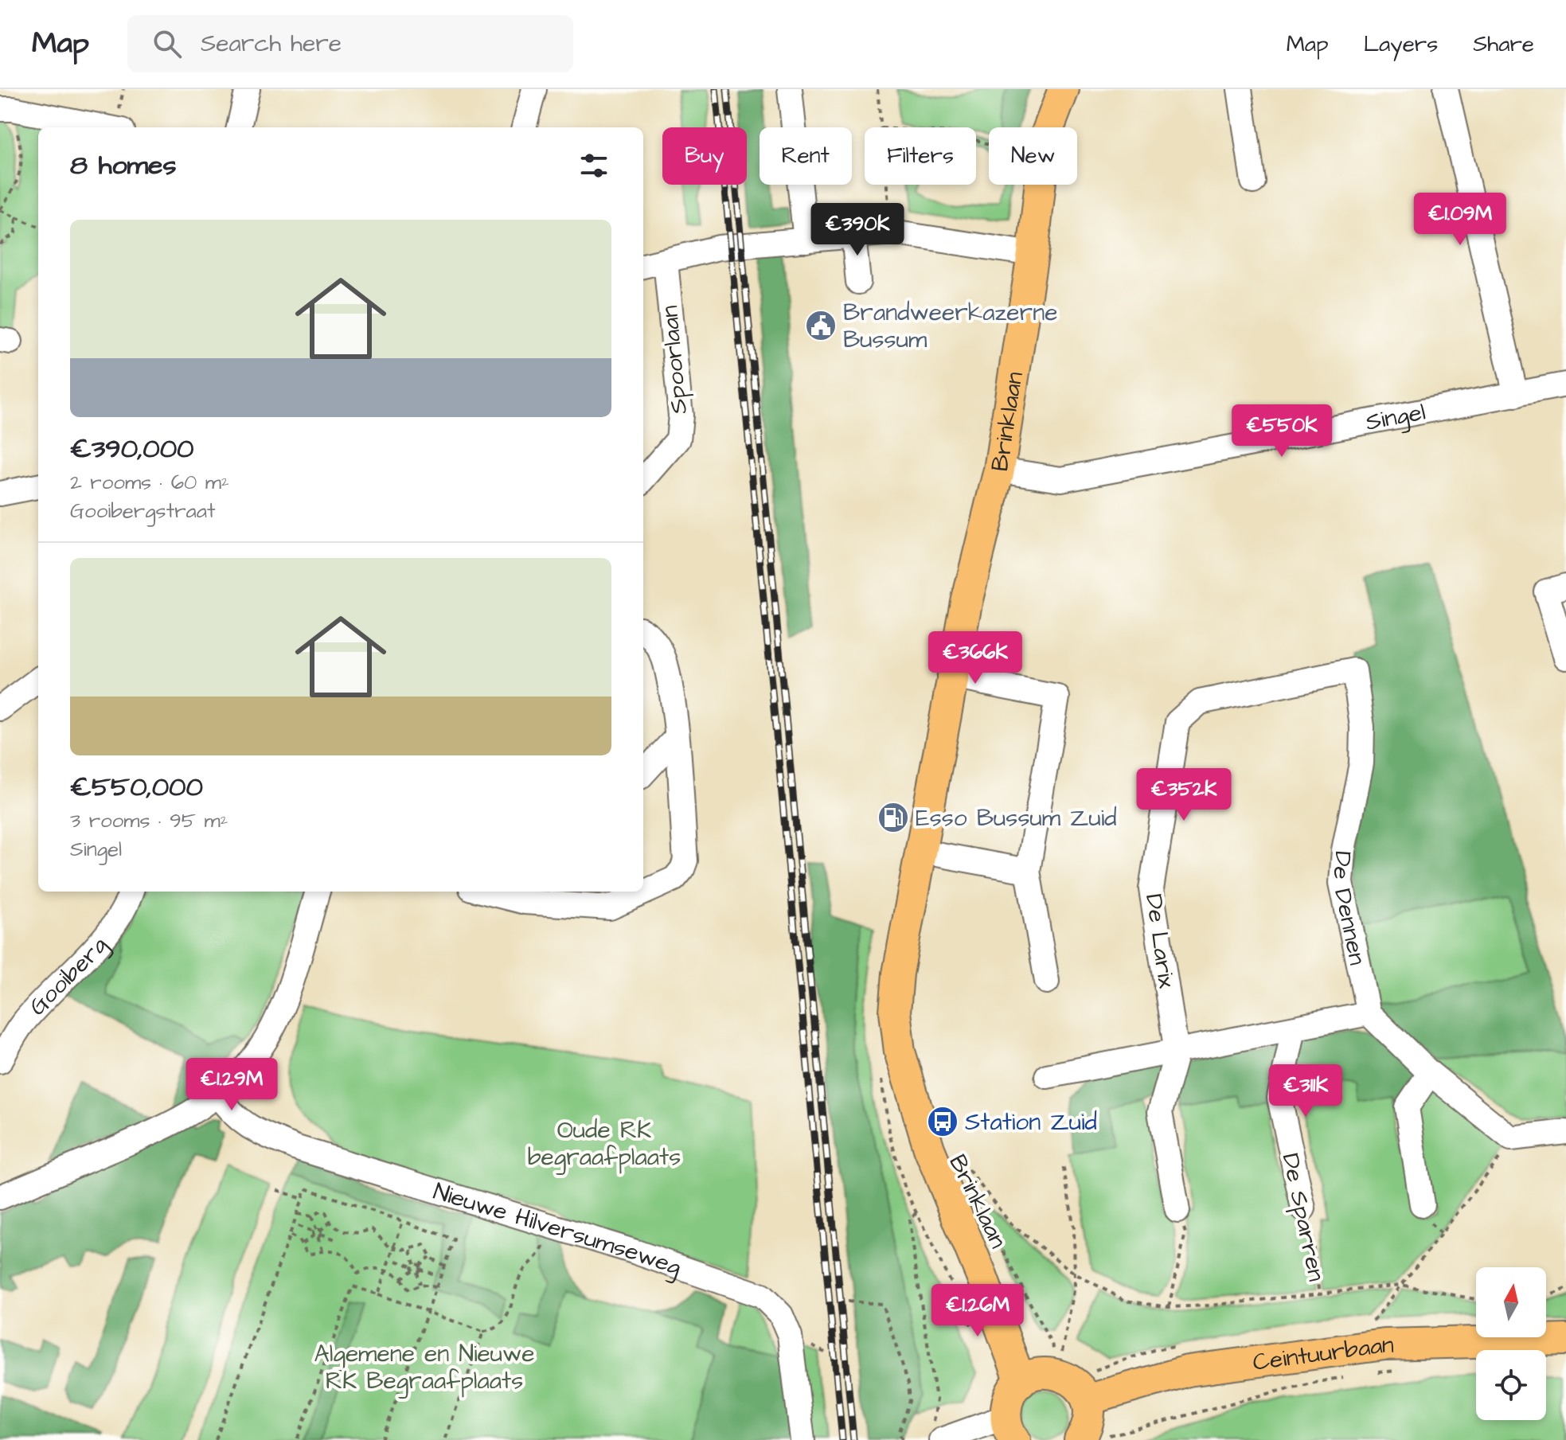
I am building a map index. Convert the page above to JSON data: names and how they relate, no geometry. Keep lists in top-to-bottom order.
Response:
{
  "streets": {
    "main road": ["Brinklaan", "Ceintuurbaan"],
    "street": [
      "Spoorlaan",
      "Singel",
      "De Dennen",
      "De Larix",
      "Gooiberg",
      "De Sparren",
      "Nieuwe Hilversumseweg"
    ]
  },
  "crossings": [
    ["Singel", "Brinklaan"],
    ["De Dennen", "De Larix"]
  ],
  "parks": ["Oude RK begraafplaats", "Algemene en Nieuwe RK Begraafplaats"],
  "places": {
    "public building": ["Brandweerkazerne Bussum"],
    "fuel station": ["Esso Bussum Zuid"],
    "bus stop": ["Station Zuid"]
  },
  "north": "top",
  "page": {
    "header": "Map",
    "search": "Search here",
    "nav": ["Map", "Layers", "Share"],
    "chip": [
      "Buy",
      "Rent",
      "Filters",
      "New"
    ],
    "heading": "8 homes",
    "price": [
      "€1.09M",
      "€390K",
      "€550K",
      "€366K",
      "€352K",
      "€1.29M",
      "€311K",
      "€1.26M"
    ],
    "list": [
      {
        "name": "€390,000",
        "note": "2 rooms · 60 m² · Gooibergstraat"
      },
      {
        "name": "€550,000",
        "note": "3 rooms · 95 m² · Singel"
      }
    ]
  }
}
